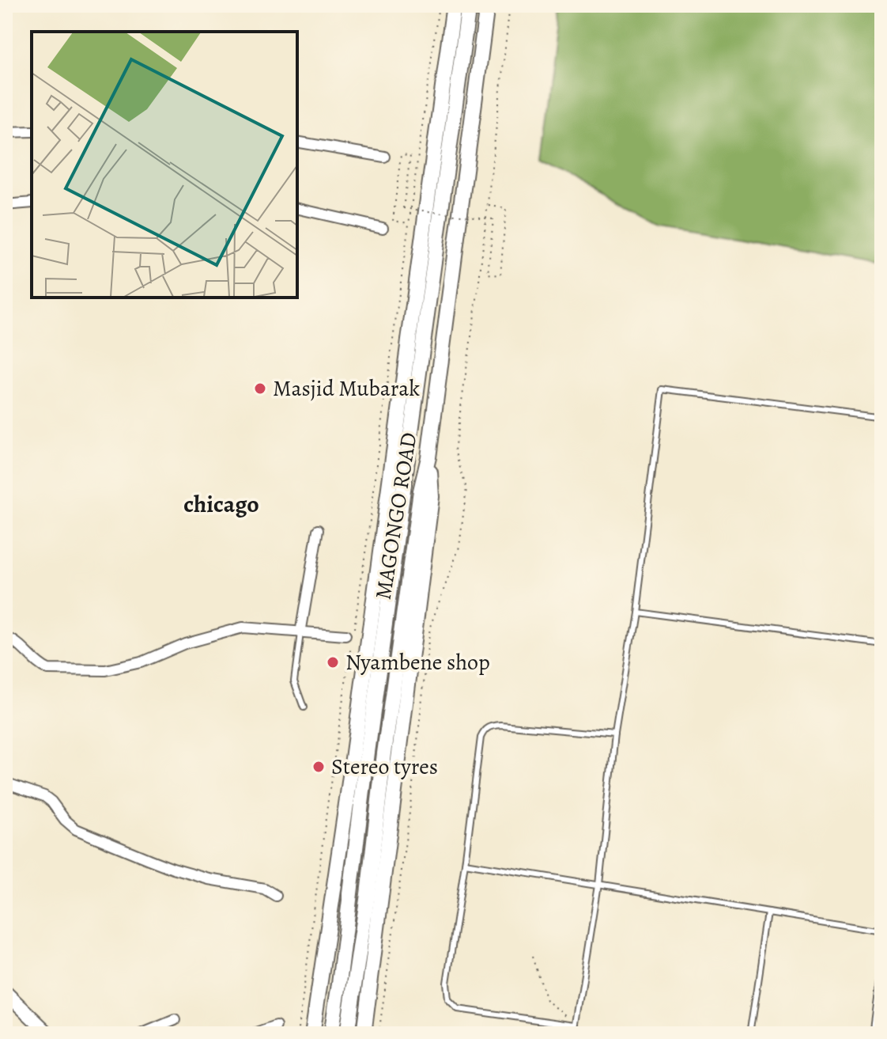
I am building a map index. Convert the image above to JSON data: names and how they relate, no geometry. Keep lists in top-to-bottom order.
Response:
{
  "streets": {
    "main road": ["MAGONGO ROAD"]
  },
  "districts": ["chicago"],
  "places": ["Masjid Mubarak", "Nyambene shop", "Stereo tyres"]
}
